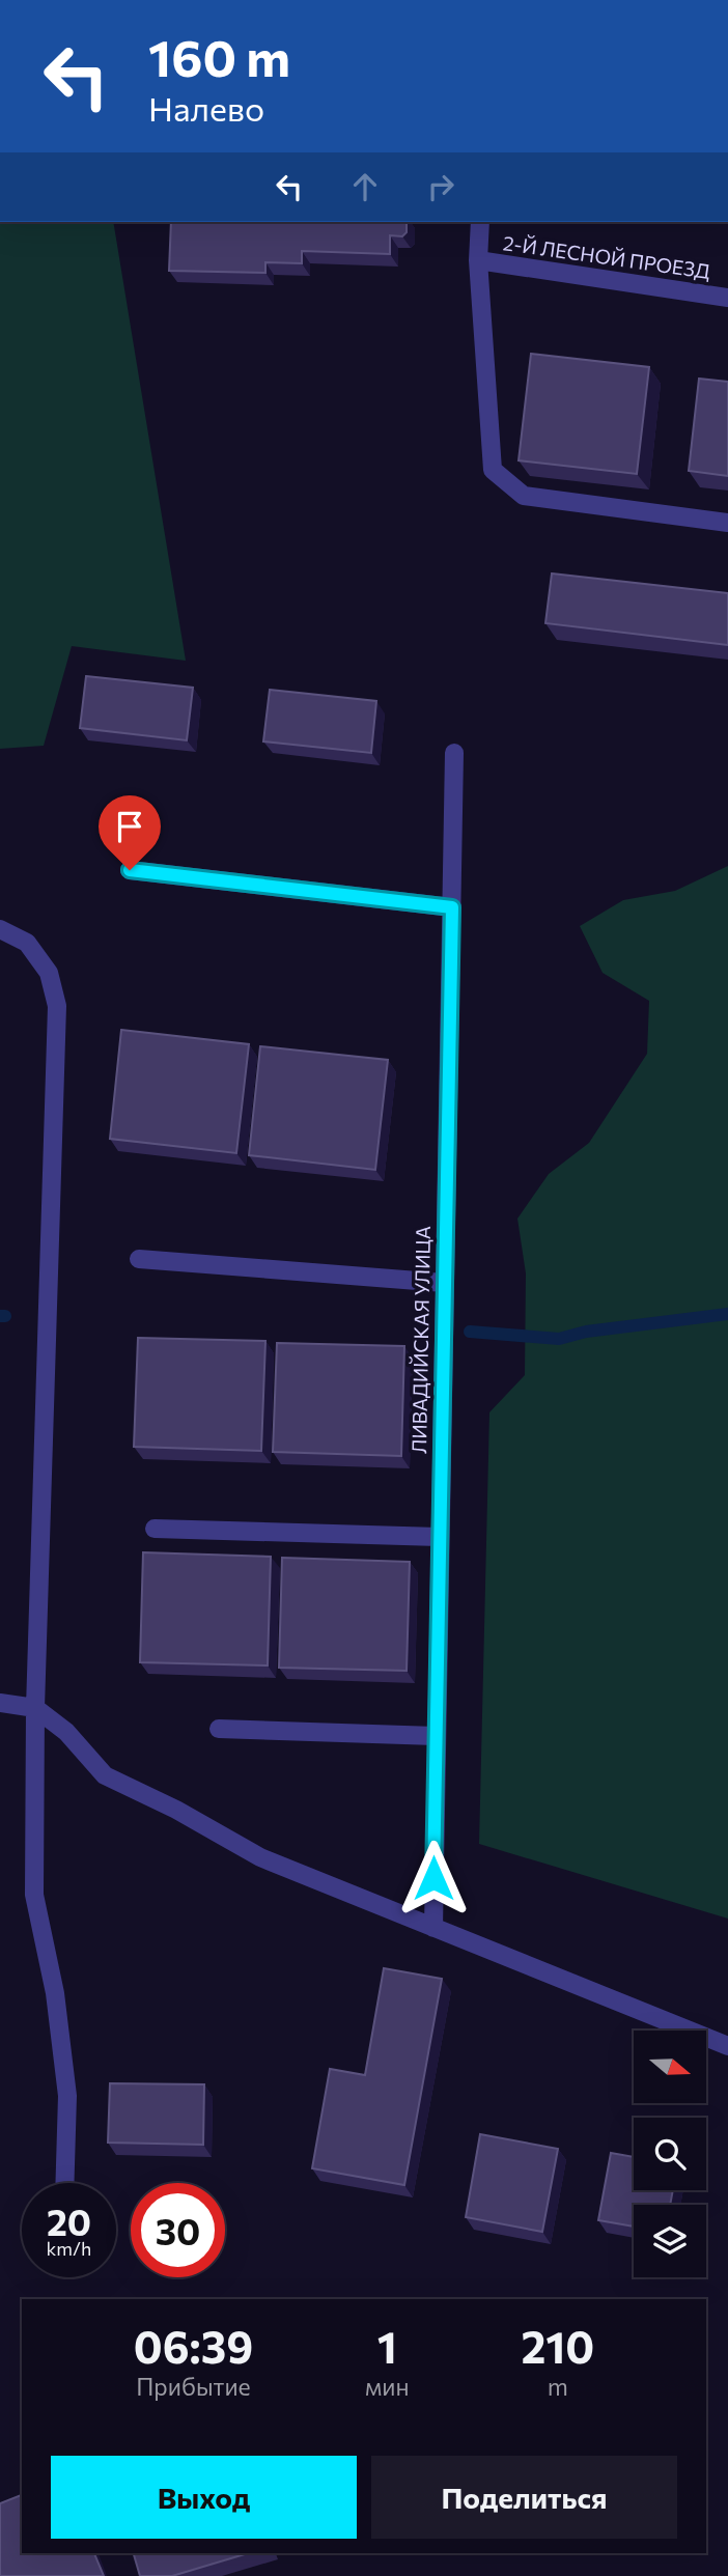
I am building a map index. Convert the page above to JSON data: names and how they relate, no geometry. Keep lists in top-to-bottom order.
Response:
{
  "streets": {
    "street": ["2-Й ЛЕСНОЙ ПРОЕЗД", "ЛИВАДИЙСКАЯ УЛИЦА"]
  },
  "north": "right",
  "page": {
    "turn": ["160 m", "Налево"],
    "speed": "20 km/h",
    "limit": "30",
    "eta": [
      "06:39",
      "Прибытие",
      "1",
      "мин",
      "210",
      "m"
    ],
    "buttons": ["Выход", "Поделиться"]
  }
}
